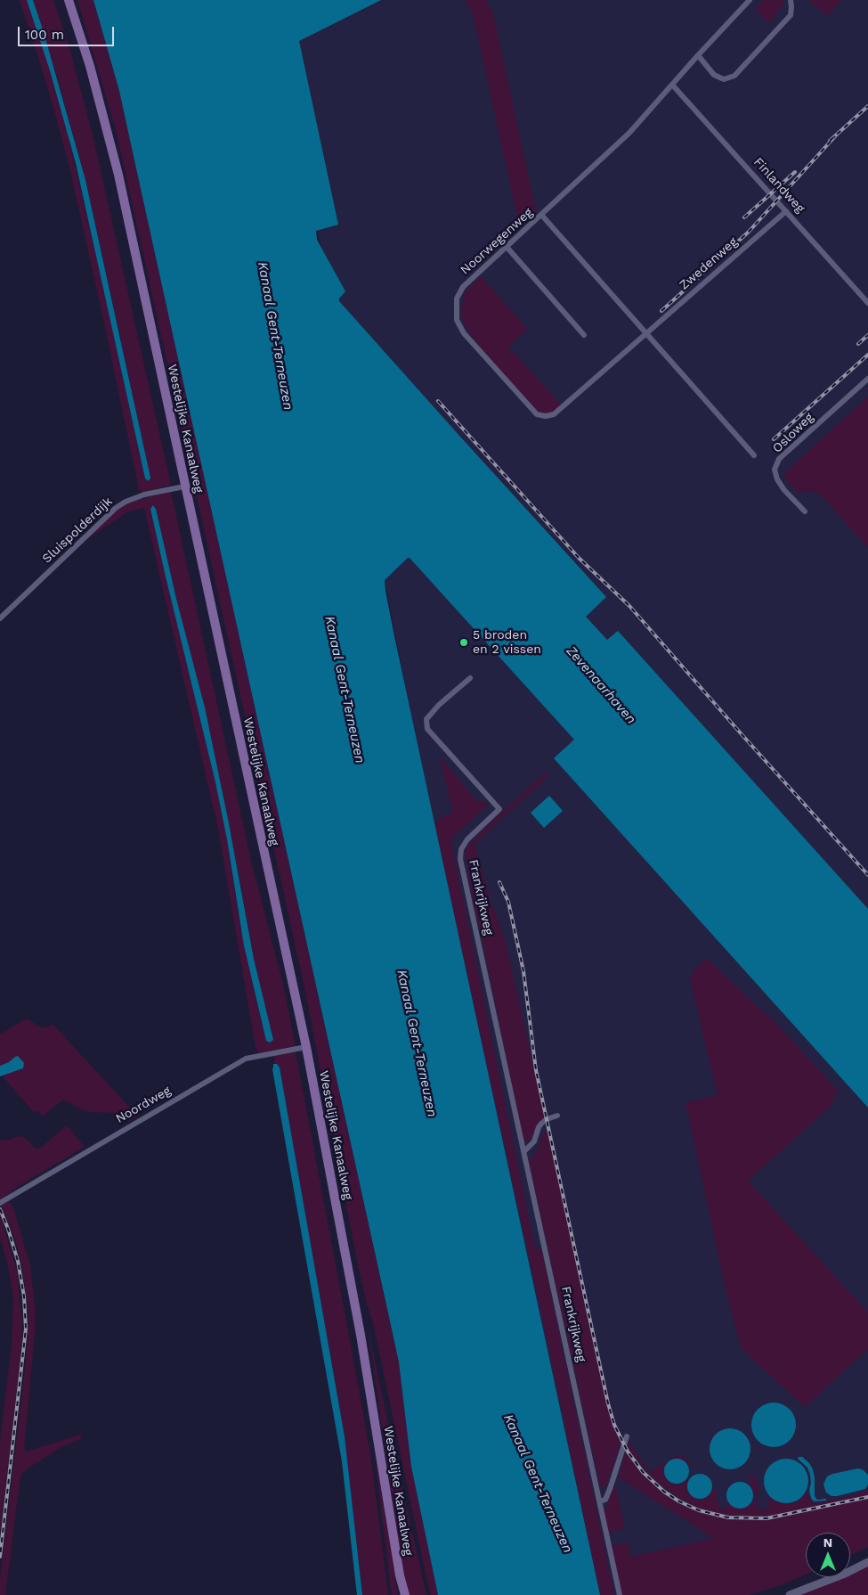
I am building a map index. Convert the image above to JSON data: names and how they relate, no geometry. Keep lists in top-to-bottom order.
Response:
{
  "streets": {
    "main road": ["Westelijke Kanaalweg"],
    "street": [
      "Finlandweg",
      "Noorwegenweg",
      "Zwedenweg",
      "Osloweg",
      "Sluispolderdijk",
      "Frankrijkweg",
      "Noordweg"
    ]
  },
  "crossings": [
    ["Finlandweg", "Noorwegenweg"],
    ["Finlandweg", "Zwedenweg"],
    ["Noorwegenweg", "Zwedenweg"],
    ["Westelijke Kanaalweg", "Sluispolderdijk"],
    ["Westelijke Kanaalweg", "Noordweg"]
  ],
  "water": ["Kanaal Gent-Terneuzen", "Zevenaarhaven"],
  "places": ["5 broden en 2 vissen"],
  "scale_bar": "100 m",
  "north": "top"
}
